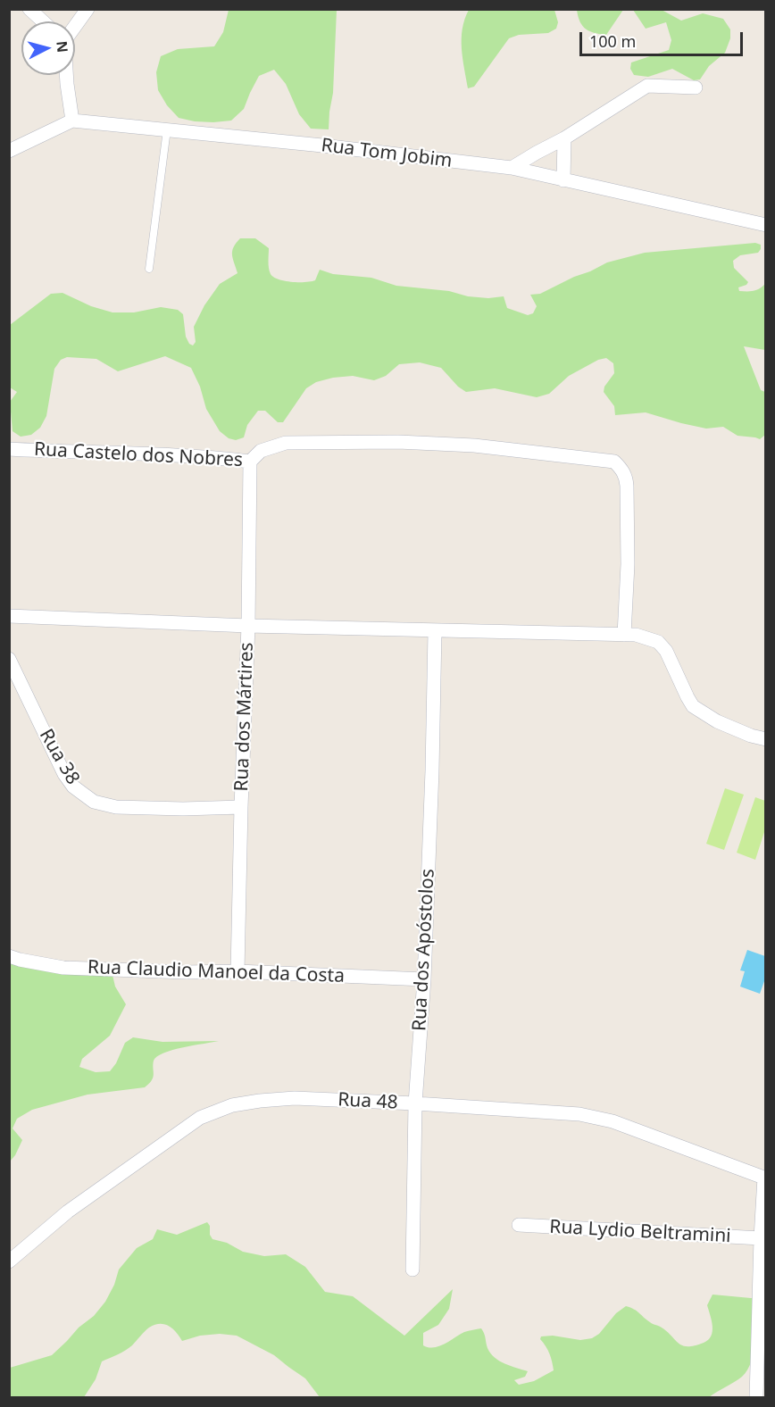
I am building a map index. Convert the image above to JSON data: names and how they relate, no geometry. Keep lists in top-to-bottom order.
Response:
{
  "streets": {
    "street": [
      "Rua Tom Jobim",
      "Rua Castelo dos Nobres",
      "Rua dos Mártires",
      "Rua 38",
      "Rua dos Apóstolos",
      "Rua Claudio Manoel da Costa",
      "Rua 48",
      "Rua Lydio Beltramini"
    ]
  },
  "crossings": [
    ["Rua Castelo dos Nobres", "Rua dos Mártires"],
    ["Rua dos Mártires", "Rua 38"],
    ["Rua dos Mártires", "Rua Claudio Manoel da Costa"],
    ["Rua dos Apóstolos", "Rua Claudio Manoel da Costa"],
    ["Rua dos Apóstolos", "Rua 48"]
  ],
  "scale_bar": "100 m",
  "north": "right"
}
